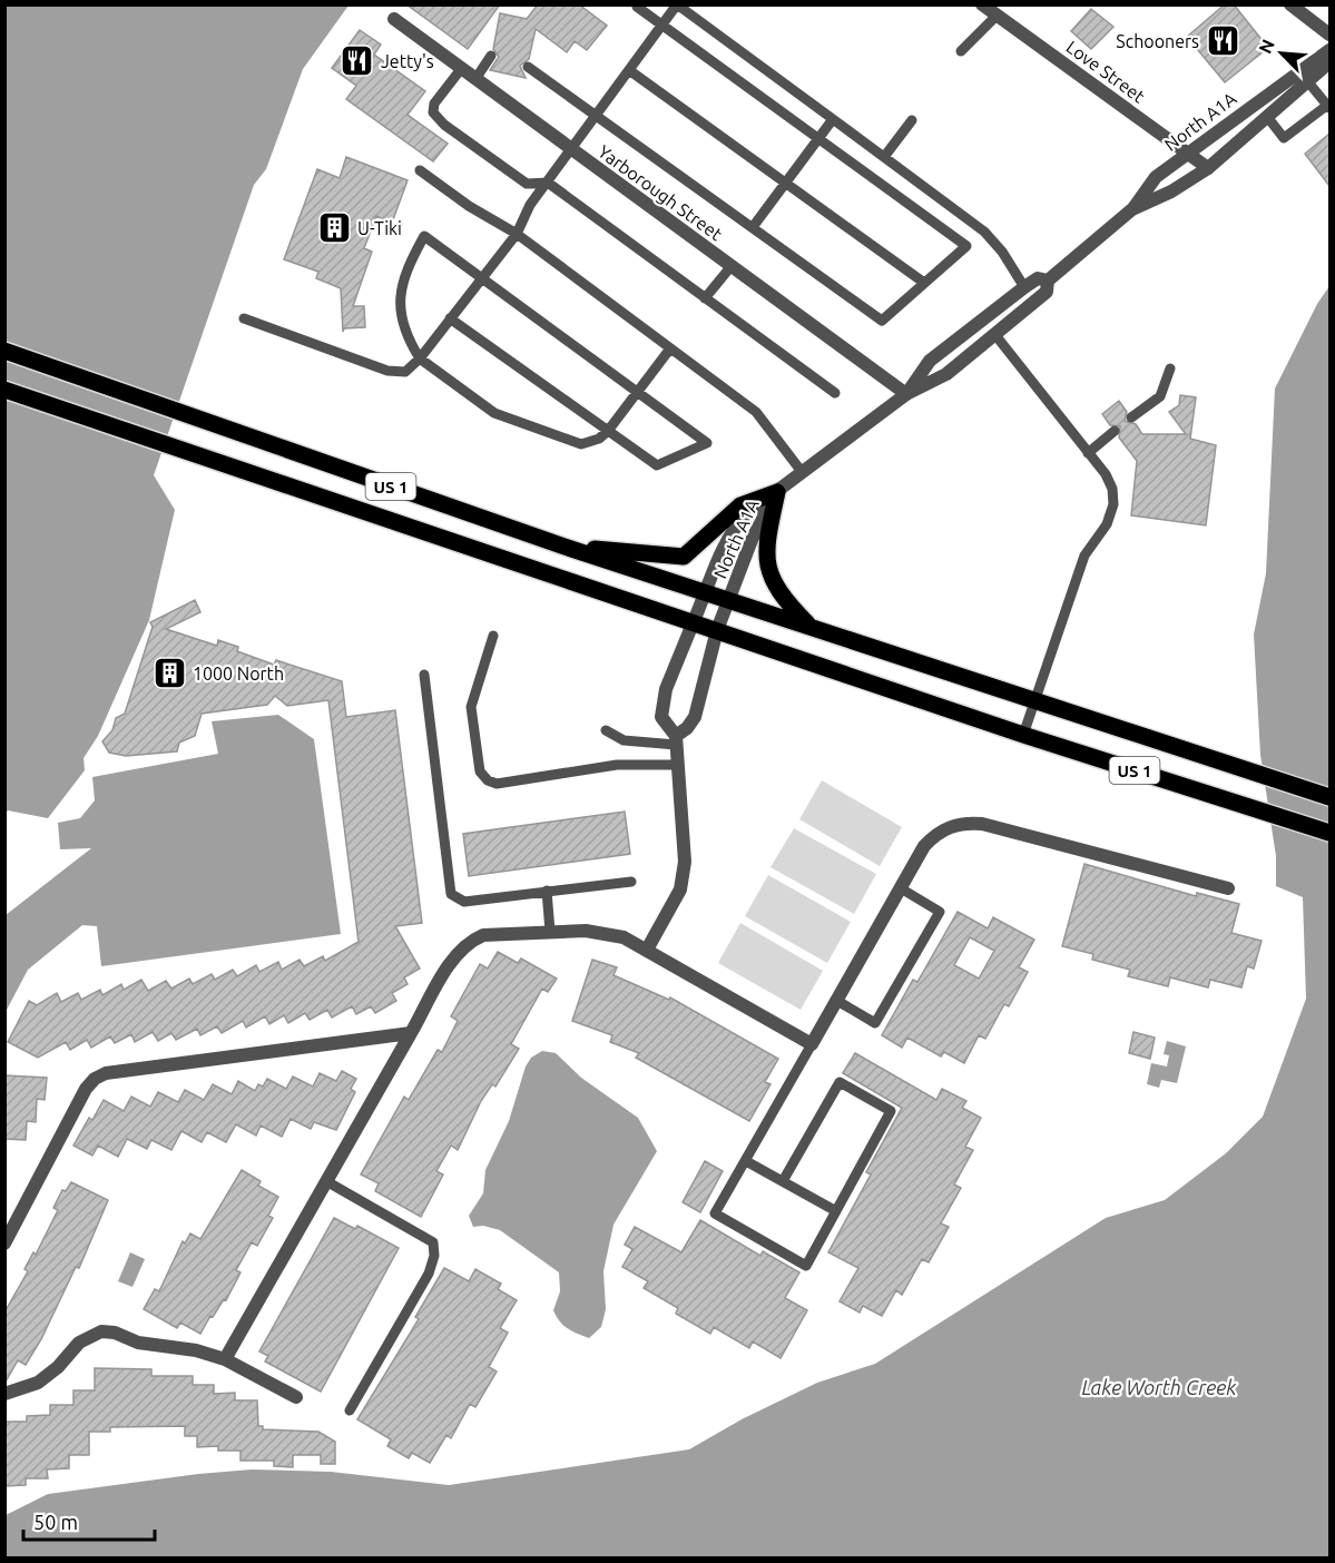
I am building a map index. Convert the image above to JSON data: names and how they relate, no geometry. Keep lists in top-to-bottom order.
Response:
{
  "streets": {
    "main road": ["US 1"],
    "street": ["Love Street", "North A1A", "Yarborough Street"]
  },
  "crossings": [
    ["Love Street", "North A1A"],
    ["North A1A", "Yarborough Street"],
    ["North A1A", "US 1"]
  ],
  "water": ["Lake Worth Creek"],
  "places": {
    "restaurant": ["Schooners", "Jetty's"],
    "building": ["U-Tiki", "1000 North"]
  },
  "scale_bar": "50 m",
  "north": "top left"
}
